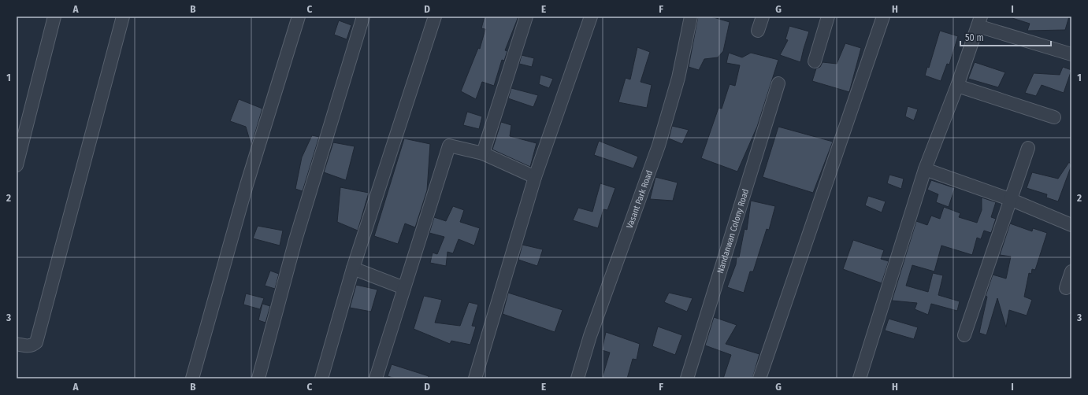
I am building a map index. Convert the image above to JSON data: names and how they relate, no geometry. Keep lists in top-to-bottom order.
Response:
{
  "streets": {
    "street": ["Vasant Park Road", "Nandanwan Colony Road"]
  },
  "scale_bar": "50 m",
  "grid": {
    "columns": [
      "A",
      "B",
      "C",
      "D",
      "E",
      "F",
      "G",
      "H",
      "I"
    ],
    "rows": ["1", "2", "3"]
  }
}
